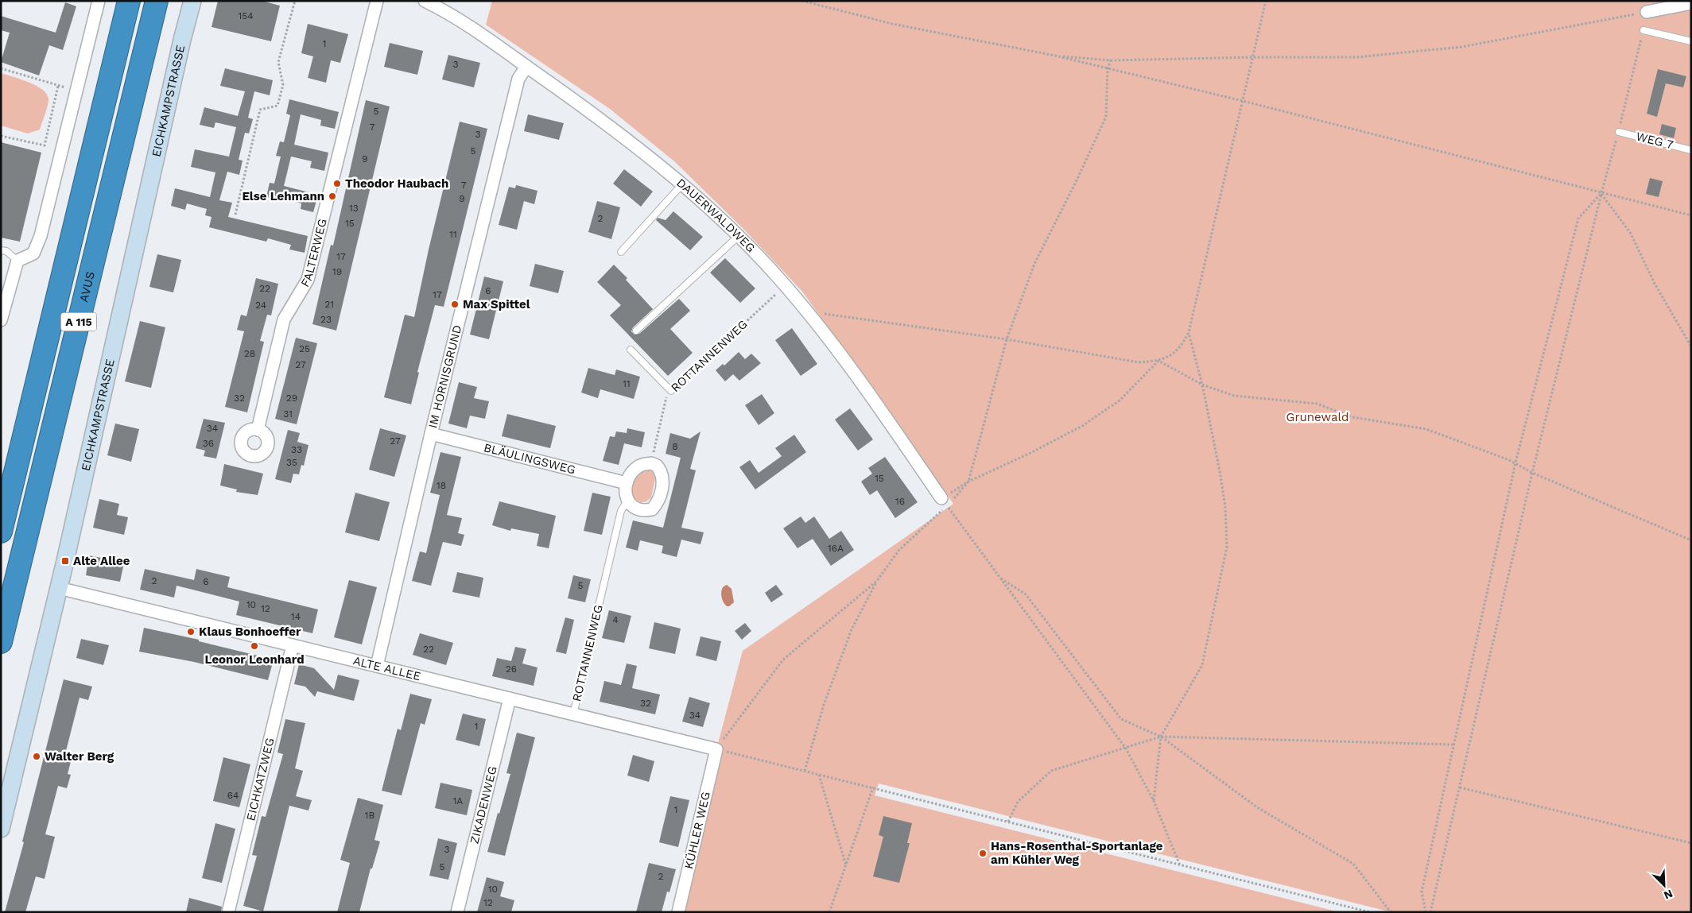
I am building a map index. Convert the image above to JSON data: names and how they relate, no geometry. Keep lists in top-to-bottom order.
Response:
{
  "streets": {
    "highway": ["AVUS", "A 115"],
    "street": [
      "EICHKAMPSTRASSE",
      "DAUERWALDWEG",
      "FALTERWEG",
      "IM HORNISGRUND",
      "BLÄULINGSWEG",
      "ALTE ALLEE",
      "EICHKATZWEG",
      "ZIKADENWEG",
      "KÜHLER WEG"
    ],
    "lane": ["WEG 7", "ROTTANNENWEG"]
  },
  "crossings": [
    ["EICHKAMPSTRASSE", "ALTE ALLEE"],
    ["DAUERWALDWEG", "ROTTANNENWEG"],
    ["DAUERWALDWEG", "IM HORNISGRUND"],
    ["ROTTANNENWEG", "BLÄULINGSWEG"],
    ["ROTTANNENWEG", "ALTE ALLEE"],
    ["IM HORNISGRUND", "BLÄULINGSWEG"],
    ["IM HORNISGRUND", "ALTE ALLEE"],
    ["ALTE ALLEE", "EICHKATZWEG"],
    ["ALTE ALLEE", "ZIKADENWEG"],
    ["ALTE ALLEE", "KÜHLER WEG"]
  ],
  "parks": ["Grunewald"],
  "places": {
    "other": [
      "Theodor Haubach",
      "Else Lehmann",
      "Max Spittel",
      "Klaus Bonhoeffer",
      "Leonor Leonhard",
      "Walter Berg",
      "Hans-Rosenthal-Sportanlage am Kühler Weg"
    ],
    "transit": ["Alte Allee"]
  },
  "house_numbers": [
    "154",
    "1",
    "3",
    "5",
    "7",
    "3",
    "5",
    "9",
    "7",
    "9",
    "13",
    "2",
    "15",
    "11",
    "17",
    "19",
    "22",
    "6",
    "17",
    "21",
    "24",
    "23",
    "25",
    "28",
    "27",
    "11",
    "32",
    "29",
    "31",
    "34",
    "27",
    "36",
    "8",
    "33",
    "35",
    "15",
    "18",
    "16",
    "16A",
    "2",
    "6",
    "5",
    "10",
    "12",
    "14",
    "4",
    "22",
    "26",
    "32",
    "34",
    "1",
    "64",
    "1A",
    "1",
    "1B",
    "3",
    "5",
    "2",
    "10",
    "12"
  ],
  "north": "bottom right"
}
